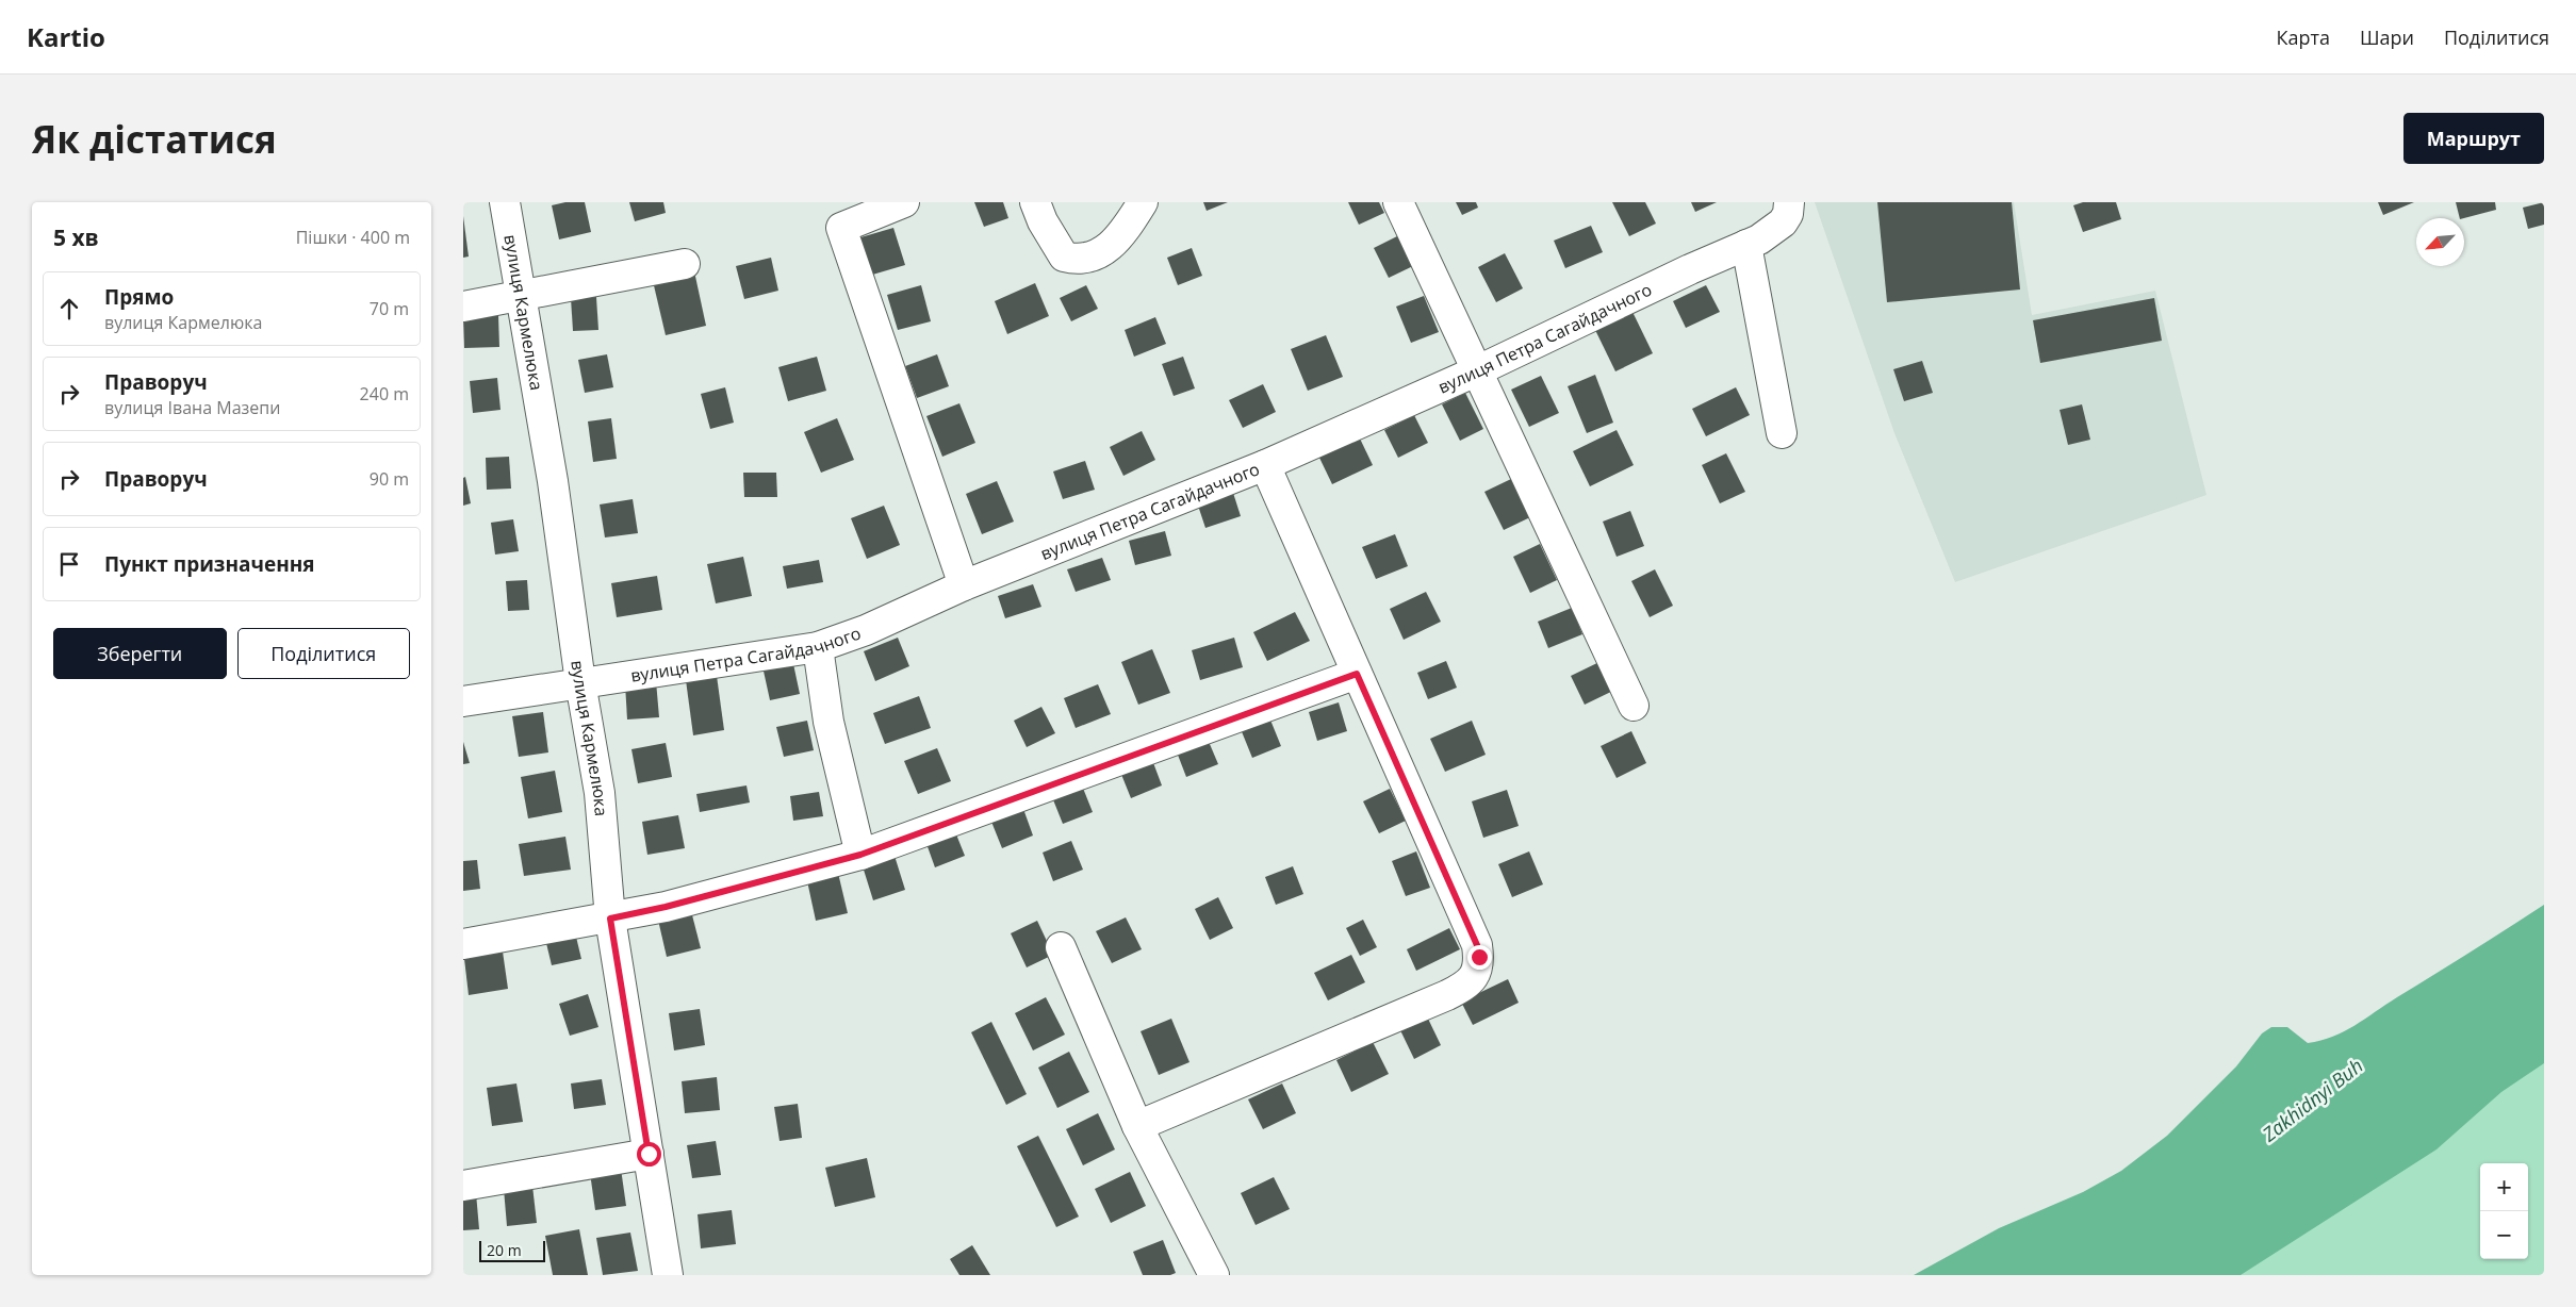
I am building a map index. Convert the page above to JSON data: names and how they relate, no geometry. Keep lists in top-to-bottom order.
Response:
{
  "streets": {
    "street": ["вулиця Кармелюка", "вулиця Петра Сагайдачного"]
  },
  "crossings": [
    ["вулиця Кармелюка", "вулиця Петра Сагайдачного"]
  ],
  "water": ["Zakhidnyi Buh"],
  "scale_bar": "20 m",
  "north": "bottom left",
  "page": {
    "header": "Kartio",
    "nav": ["Карта", "Шари", "Поділитися"],
    "buttons": [
      "Маршрут",
      ["Зберегти", "Поділитися"]
    ],
    "title": "Як дістатися",
    "heading": ["5 хв", "Пішки · 400 m"],
    "list": [
      ["Прямо", "вулиця Кармелюка", "70 m"],
      ["Праворуч", "вулиця Івана Мазепи", "240 m"],
      ["Праворуч", "90 m"],
      "Пункт призначення"
    ],
    "map_buttons": ["+", "−"],
    "scale": "20 m"
  }
}
